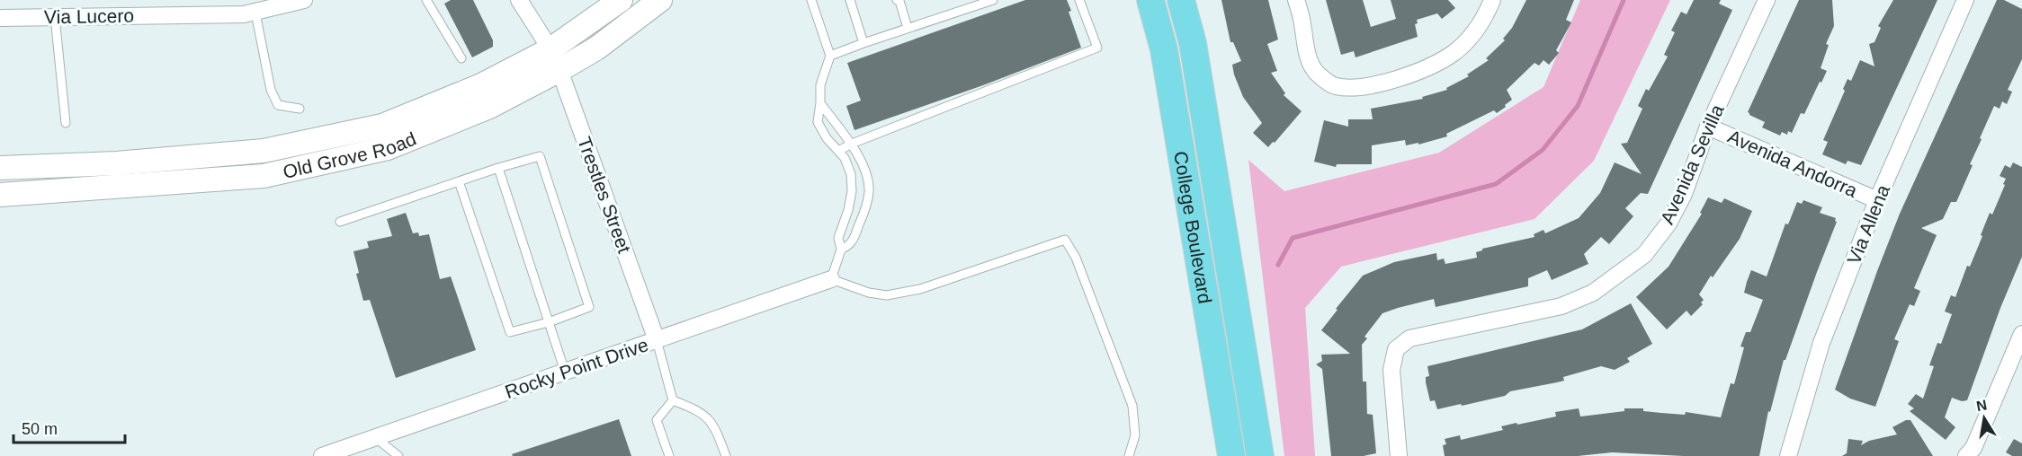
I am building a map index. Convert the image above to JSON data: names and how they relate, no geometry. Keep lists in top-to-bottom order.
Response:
{
  "streets": {
    "main road": ["Old Grove Road", "College Boulevard"],
    "street": [
      "Via Lucero",
      "Avenida Andorra",
      "Avenida Sevilla",
      "Trestles Street",
      "Via Allena",
      "Rocky Point Drive"
    ]
  },
  "crossings": [
    ["Old Grove Road", "Trestles Street"],
    ["Avenida Andorra", "Avenida Sevilla"],
    ["Avenida Andorra", "Via Allena"],
    ["Trestles Street", "Rocky Point Drive"]
  ],
  "scale_bar": "50 m",
  "north": "top"
}
